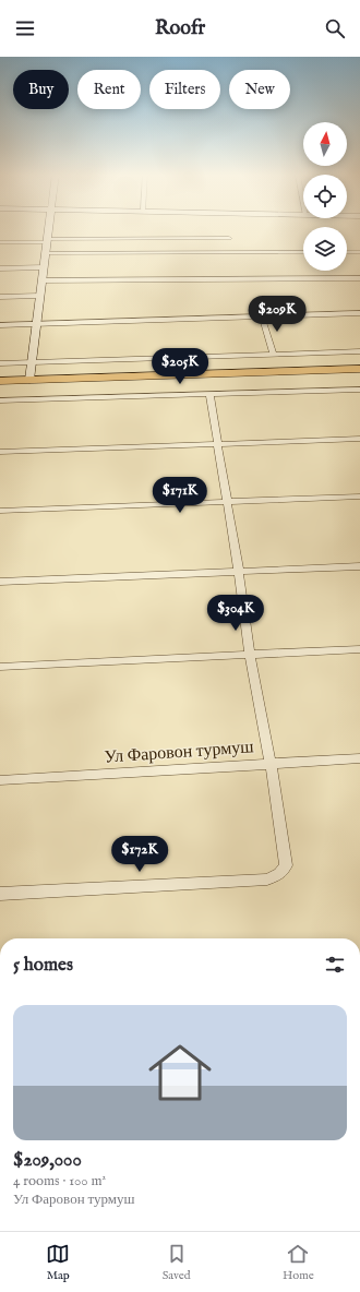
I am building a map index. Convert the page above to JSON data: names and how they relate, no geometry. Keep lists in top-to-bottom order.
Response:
{
  "streets": {
    "street": ["Ул Фаровон турмуш"]
  },
  "north": "top",
  "page": {
    "header": "Roofr",
    "chip": [
      "Buy",
      "Rent",
      "Filters",
      "New"
    ],
    "price": [
      "$209K",
      "$205K",
      "$171K",
      "$304K",
      "$172K"
    ],
    "heading": "5 homes",
    "list": [
      {
        "name": "$209,000",
        "note": "4 rooms · 100 m² · Ул Фаровон турмуш"
      }
    ],
    "tabs": ["Map", "Saved", "Home"]
  }
}
